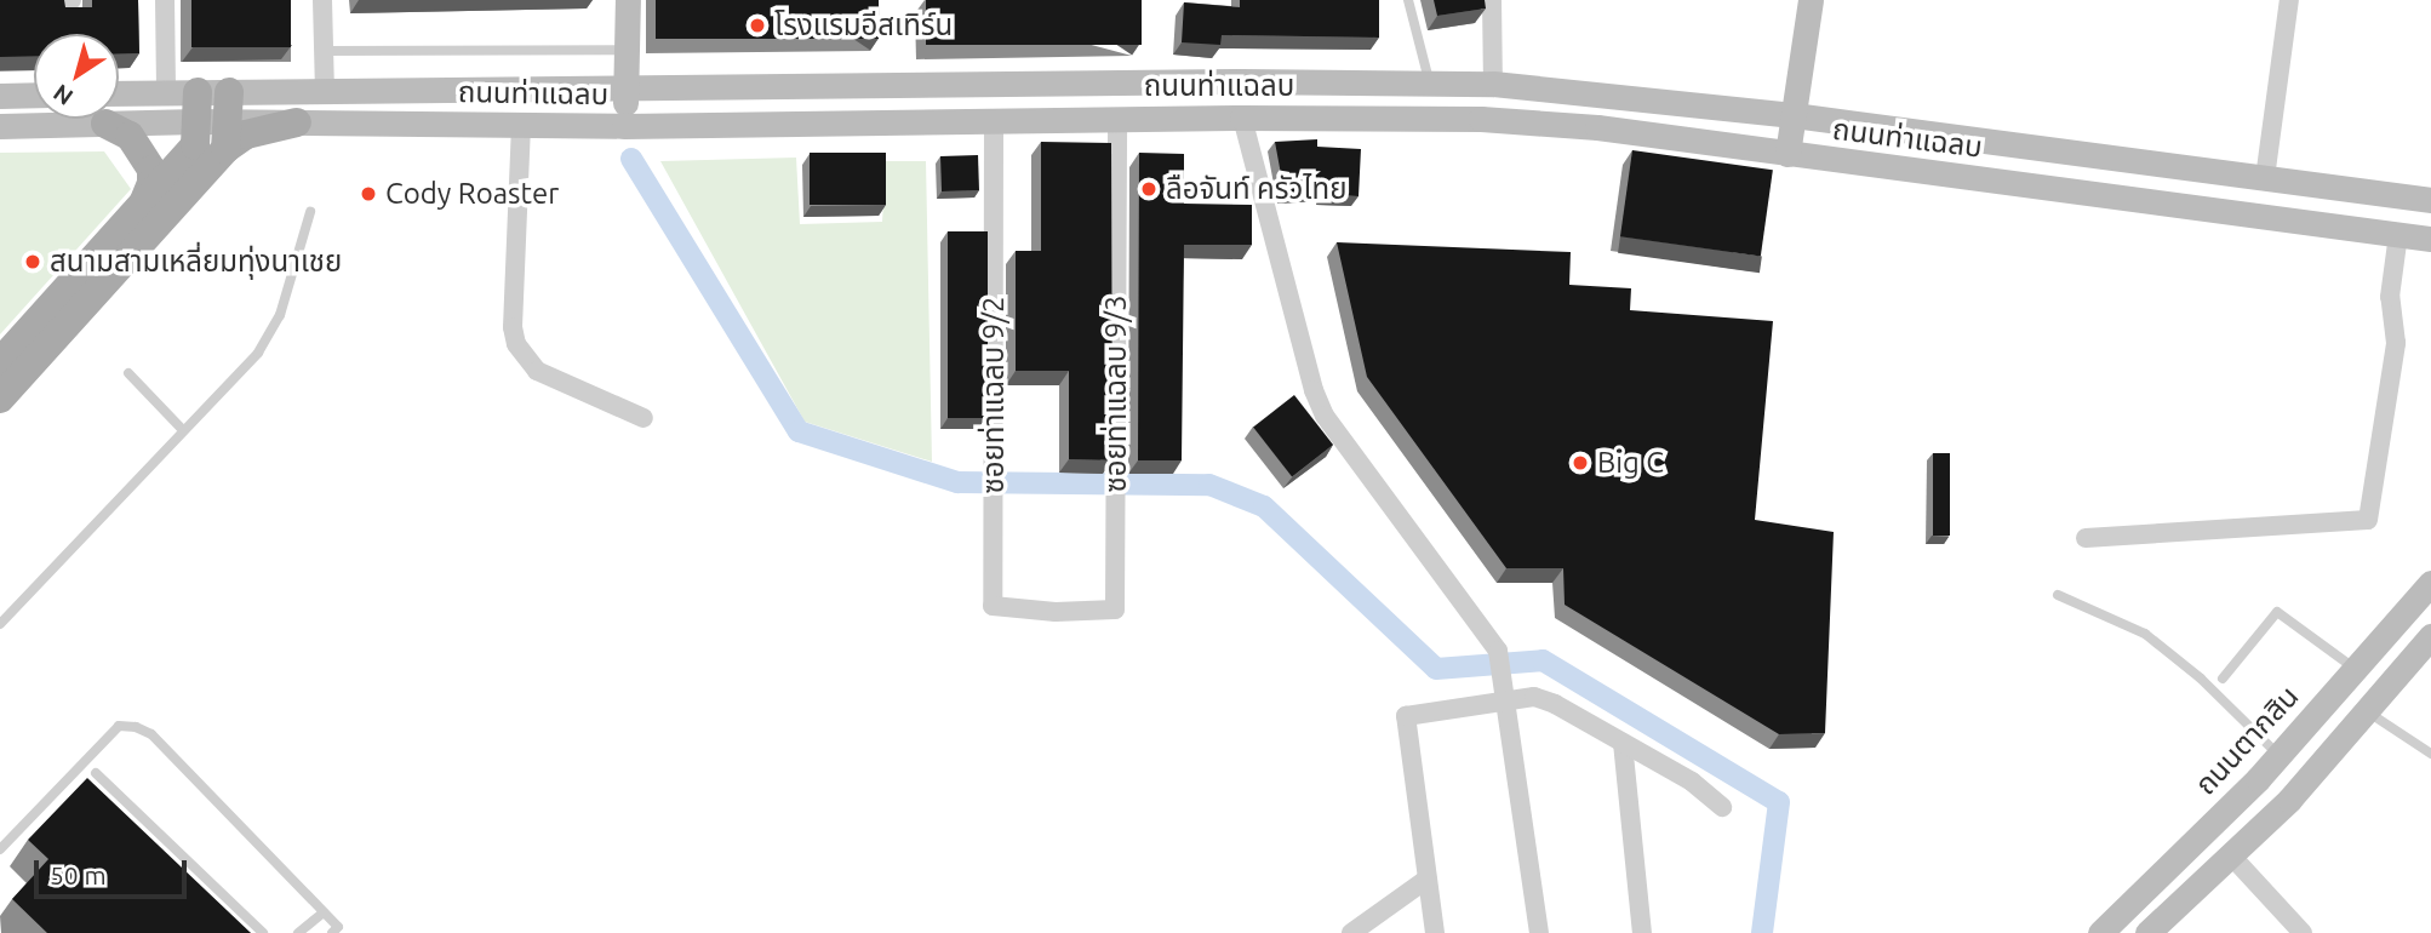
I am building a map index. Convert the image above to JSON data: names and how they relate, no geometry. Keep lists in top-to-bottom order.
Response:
{
  "streets": {
    "main road": ["ถนนท่าแฉลบ", "ถนนตากสิน"],
    "street": ["ซอยท่าแฉลบ 9/3", "ซอยท่าแฉลบ 9/2"]
  },
  "crossings": [
    ["ถนนท่าแฉลบ", "ซอยท่าแฉลบ 9/3"],
    ["ถนนท่าแฉลบ", "ซอยท่าแฉลบ 9/2"],
    ["ซอยท่าแฉลบ 9/3", "ซอยท่าแฉลบ 9/2"]
  ],
  "places": [
    "โรงแรมอีสเทิร์น",
    "ลือจันท์ ครัวไทย",
    "Cody Roaster",
    "สนามสามเหลี่ยมทุ่งนาเชย",
    "Big C"
  ],
  "scale_bar": "50 m",
  "north": "bottom left"
}
